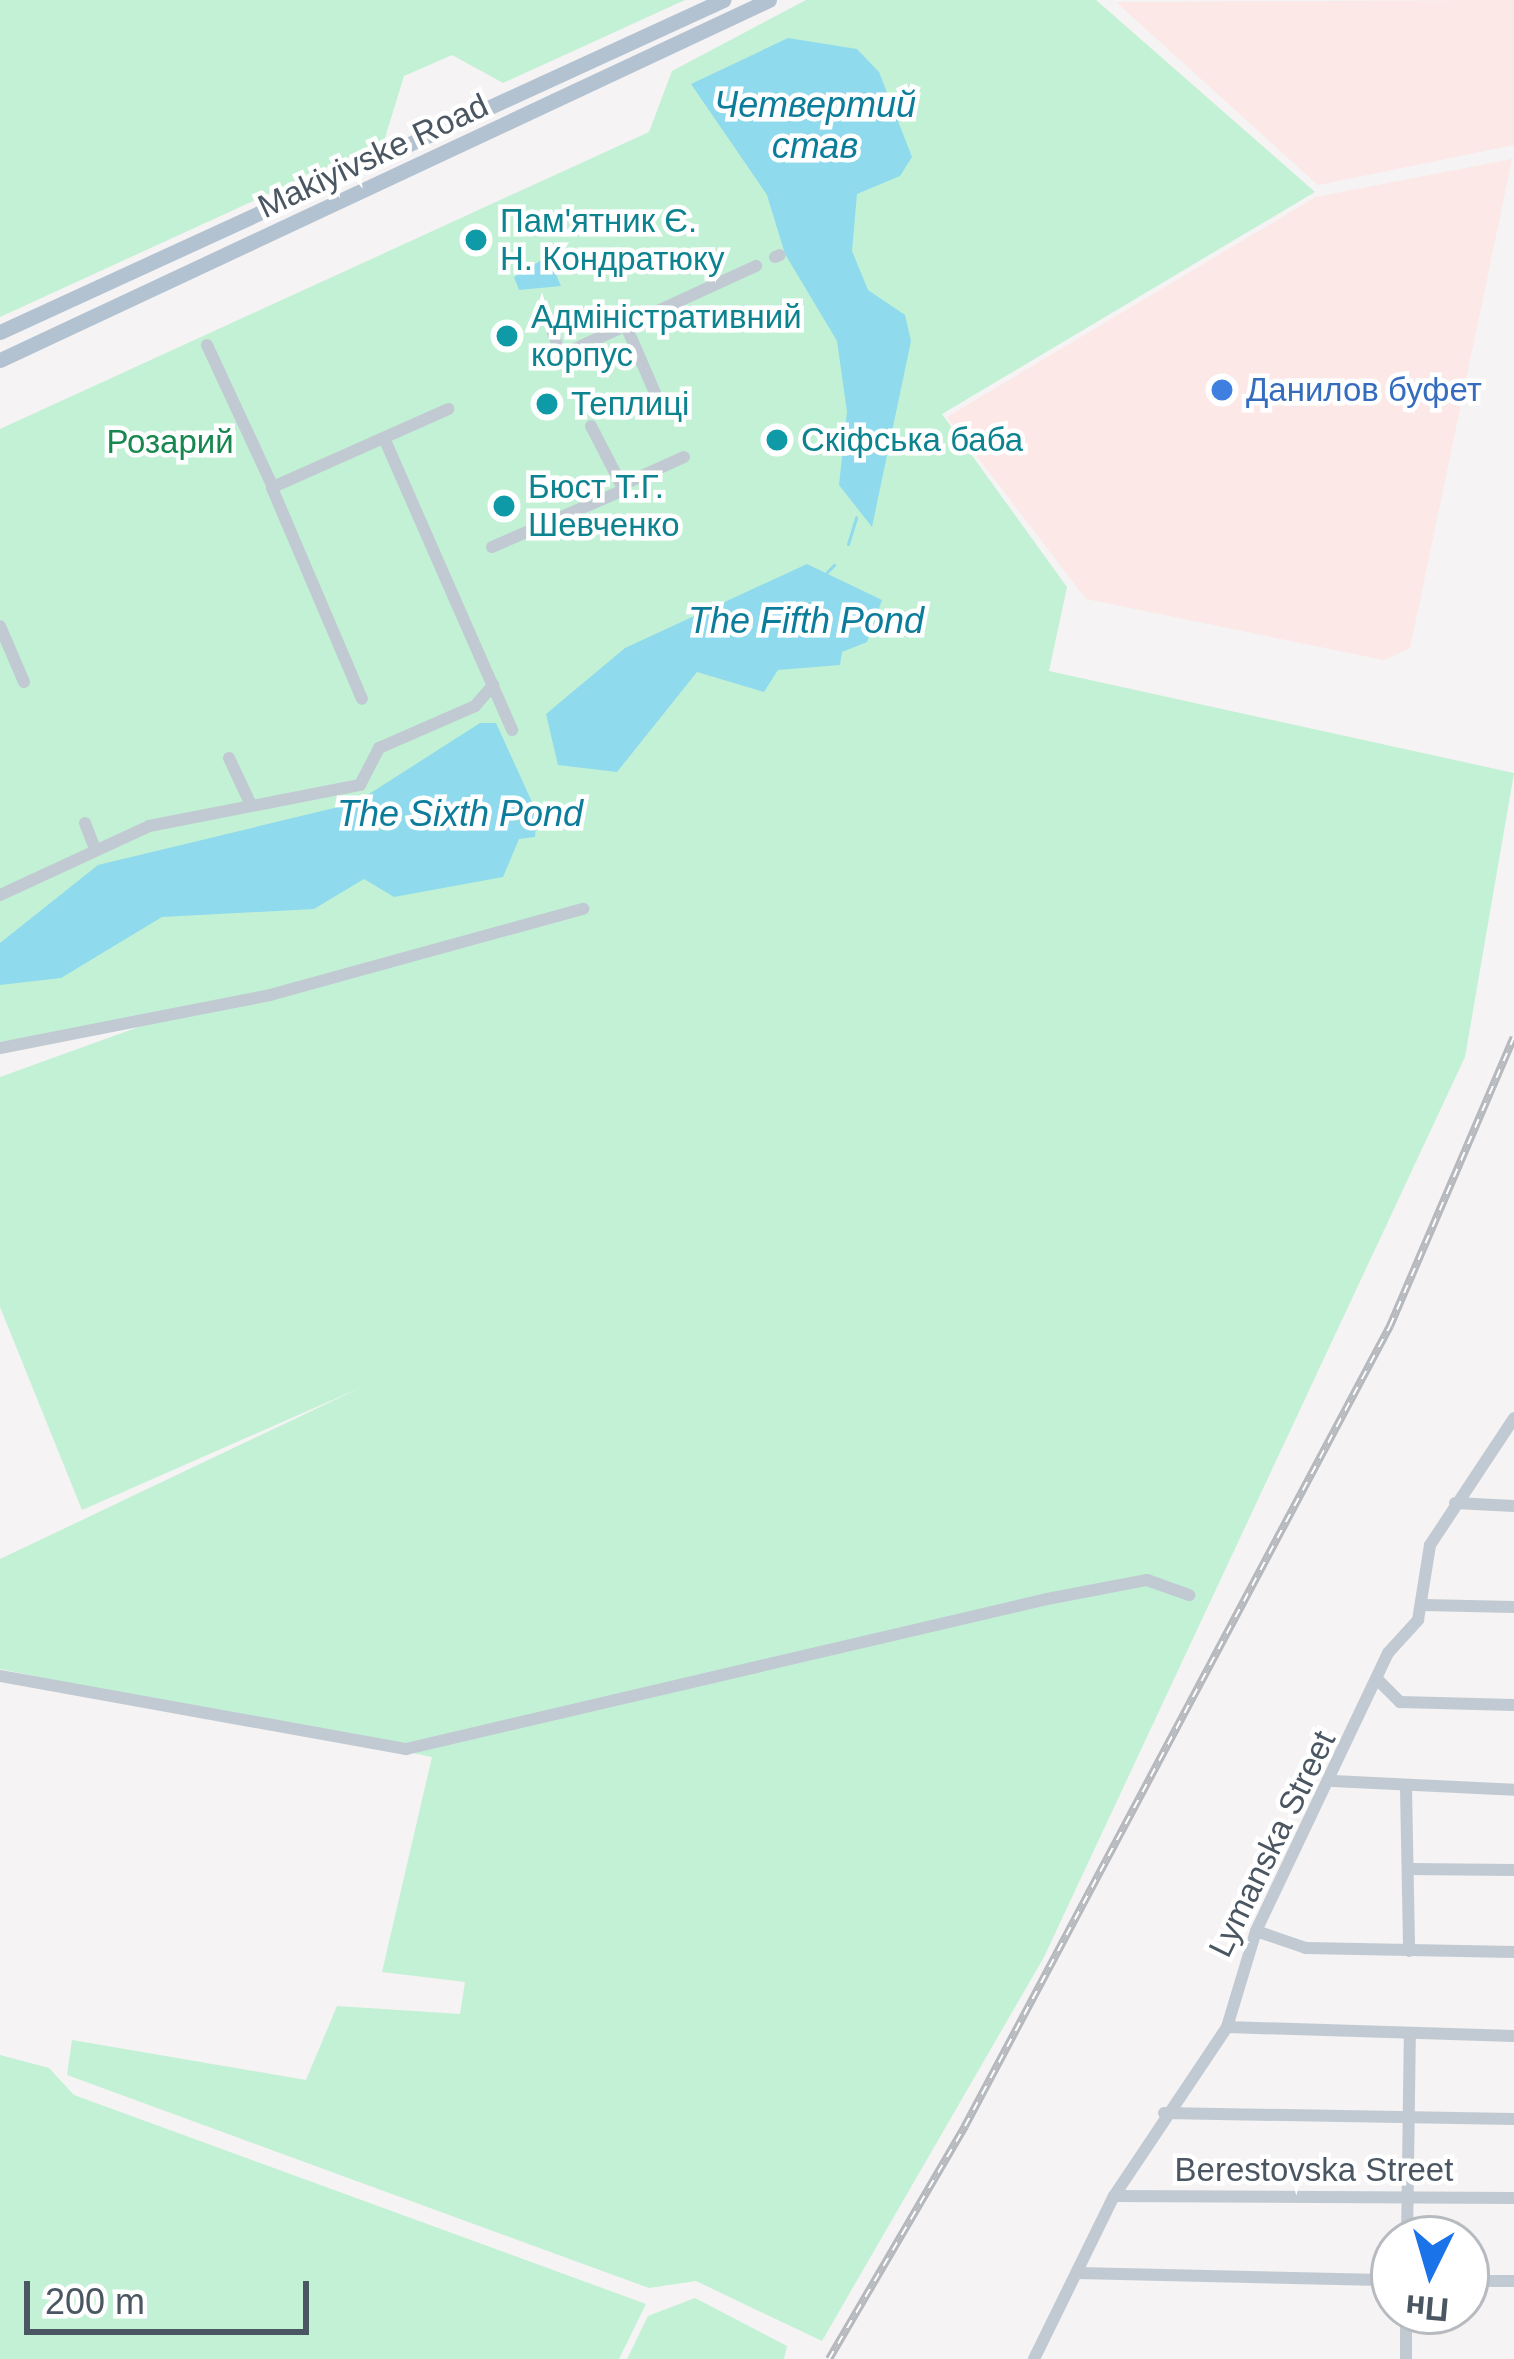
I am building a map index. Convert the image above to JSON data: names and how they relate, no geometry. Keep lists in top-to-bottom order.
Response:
{
  "streets": {
    "main road": ["Makiyivske Road"],
    "street": ["Lymanska Street", "Berestovska Street"]
  },
  "crossings": [
    ["Lymanska Street", "Berestovska Street"]
  ],
  "water": ["Четвертий став", "The Fifth Pond", "The Sixth Pond"],
  "parks": ["Розарий"],
  "places": [
    "Пам'ятник Є. Н. Кондратюку",
    "Адміністративний корпус",
    "Данилов буфет",
    "Теплиці",
    "Скіфська баба",
    "Бюст Т.Г. Шевченко"
  ],
  "scale_bar": "200 m",
  "north": "bottom"
}
